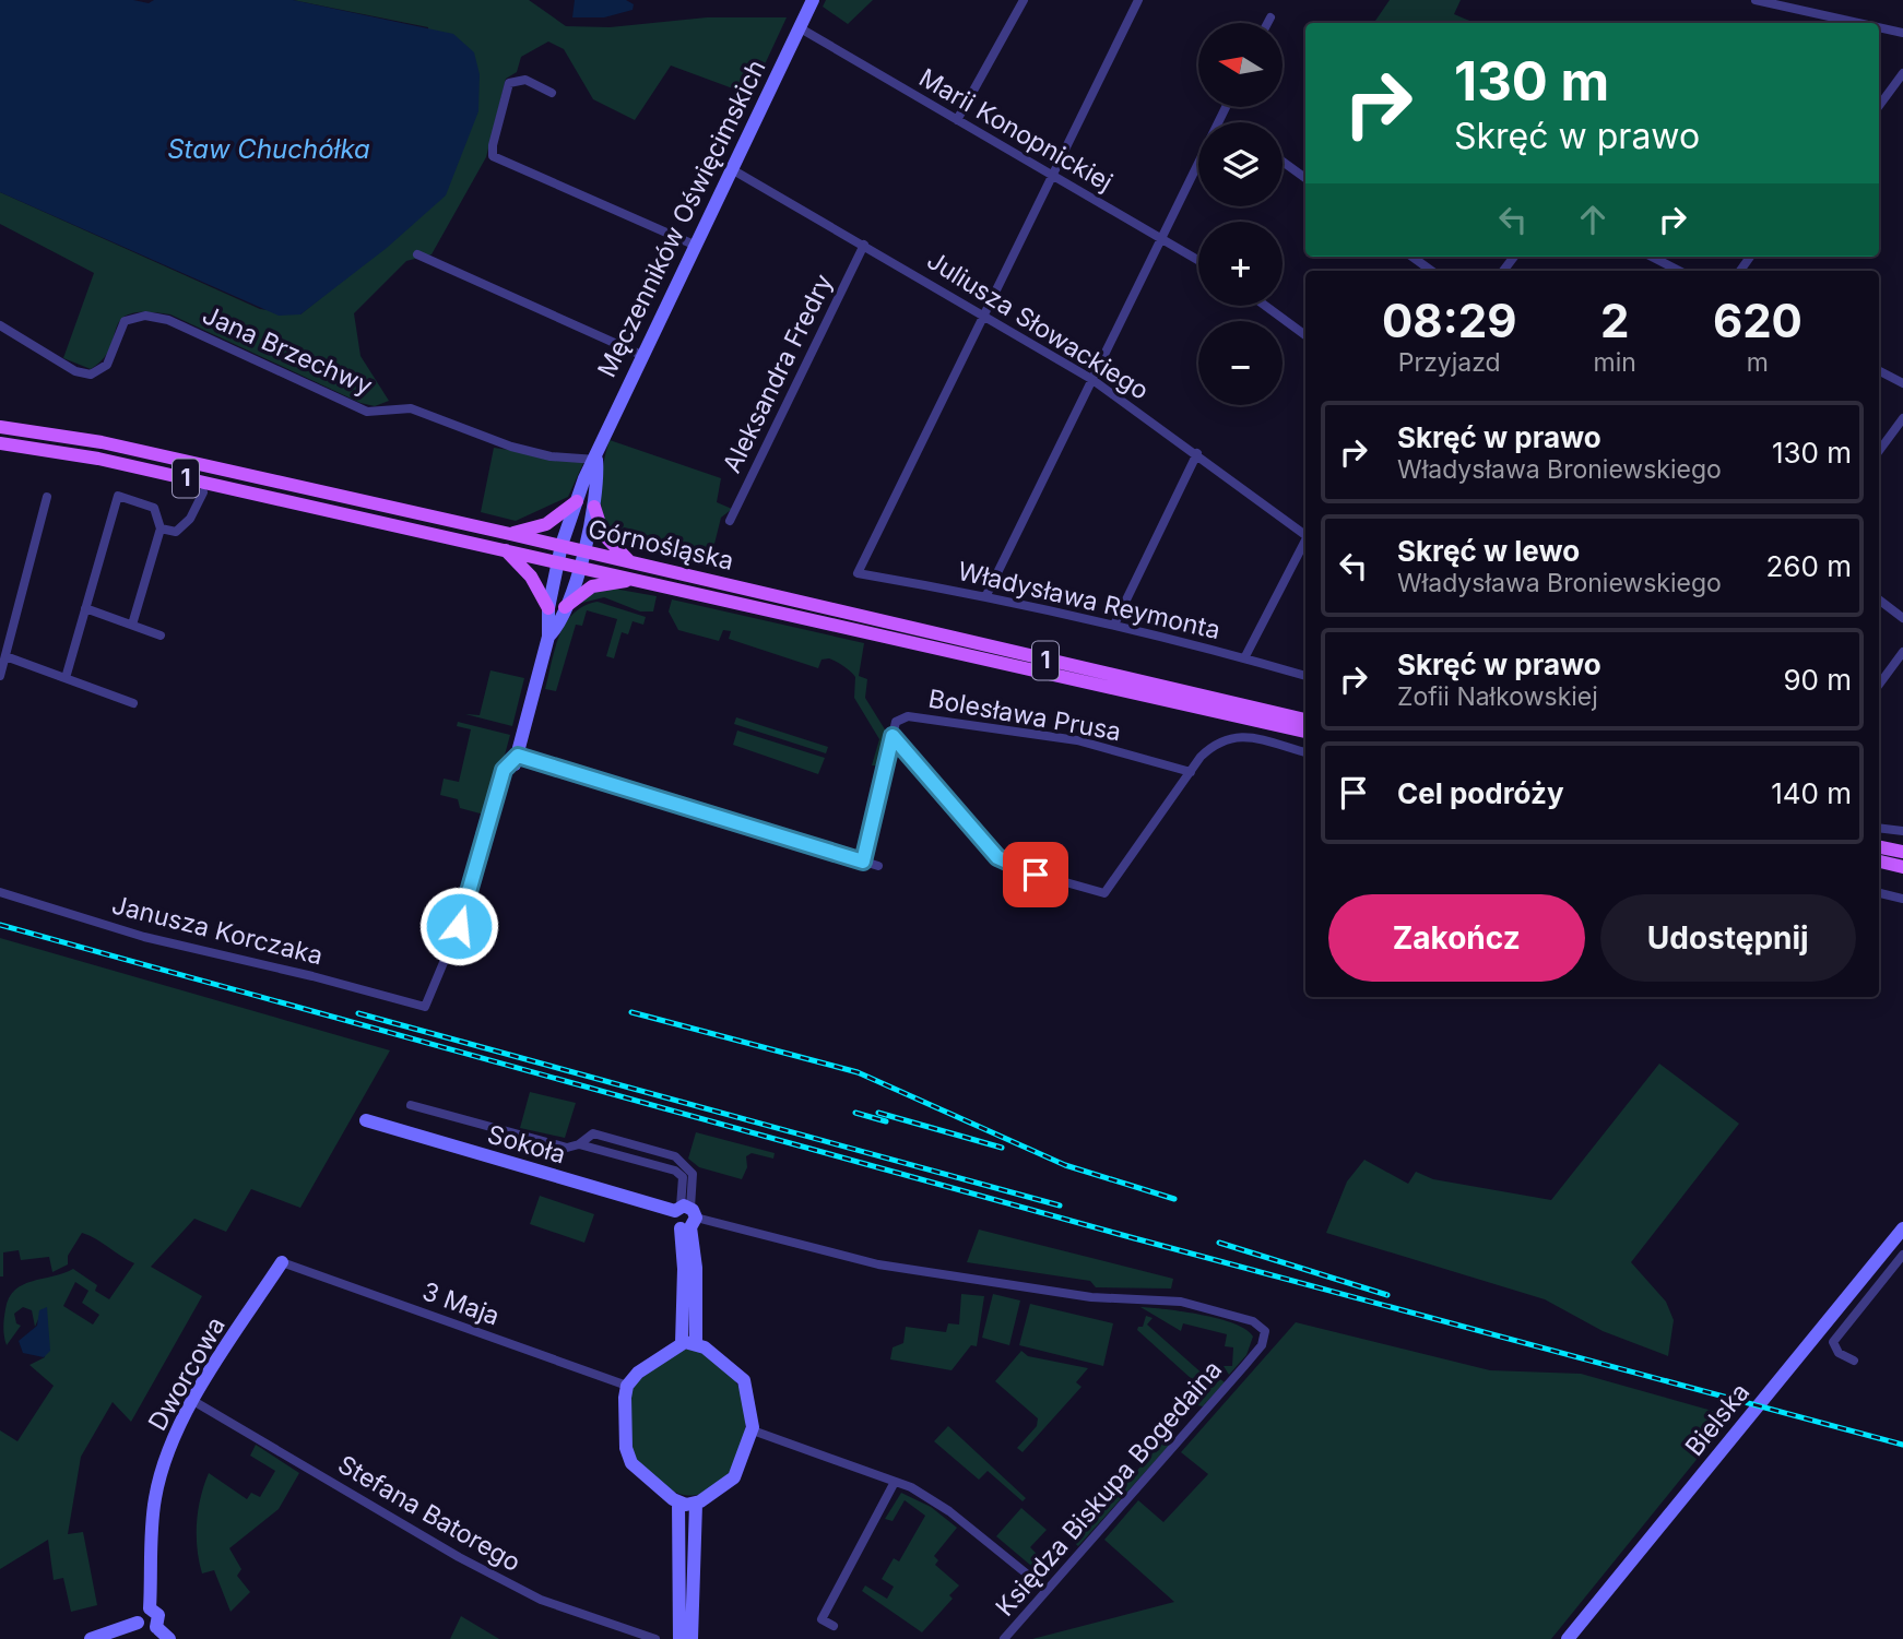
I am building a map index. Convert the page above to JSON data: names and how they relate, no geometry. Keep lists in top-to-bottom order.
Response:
{
  "streets": {
    "main road": ["1", "Górnośląska"],
    "street": [
      "Marii Konopnickiej",
      "Męczenników Oświęcimskich",
      "Juliusza Słowackiego",
      "Jana Brzechwy",
      "Aleksandra Fredry",
      "Władysława Reymonta",
      "Bolesława Prusa",
      "Janusza Korczaka",
      "Sokoła",
      "3 Maja",
      "Dworcowa",
      "Bielska",
      "Księdza Biskupa Bogedaina",
      "Stefana Batorego"
    ]
  },
  "crossings": [
    ["Marii Konopnickiej", "Męczenników Oświęcimskich"],
    ["Męczenników Oświęcimskich", "Juliusza Słowackiego"],
    ["Męczenników Oświęcimskich", "Jana Brzechwy"],
    ["Męczenników Oświęcimskich", "Górnośląska"],
    ["Męczenników Oświęcimskich", "Janusza Korczaka"],
    ["Juliusza Słowackiego", "Aleksandra Fredry"],
    ["Juliusza Słowackiego", "Władysława Reymonta"],
    ["Sokoła", "Księdza Biskupa Bogedaina"],
    ["3 Maja", "Dworcowa"],
    ["Dworcowa", "Stefana Batorego"]
  ],
  "water": ["Staw Chuchółka"],
  "north": "left",
  "page": {
    "map_buttons": ["+", "−"],
    "turn": ["130 m", "Skręć w prawo"],
    "eta": [
      "08:29",
      "Przyjazd",
      "2",
      "min",
      "620",
      "m"
    ],
    "list": [
      {
        "name": "Skręć w prawo",
        "note": "Władysława Broniewskiego",
        "value": "130 m"
      },
      {
        "name": "Skręć w lewo",
        "note": "Władysława Broniewskiego",
        "value": "260 m"
      },
      {
        "name": "Skręć w prawo",
        "note": "Zofii Nałkowskiej",
        "value": "90 m"
      },
      {
        "name": "Cel podróży",
        "value": "140 m"
      }
    ],
    "buttons": ["Zakończ", "Udostępnij"]
  }
}
